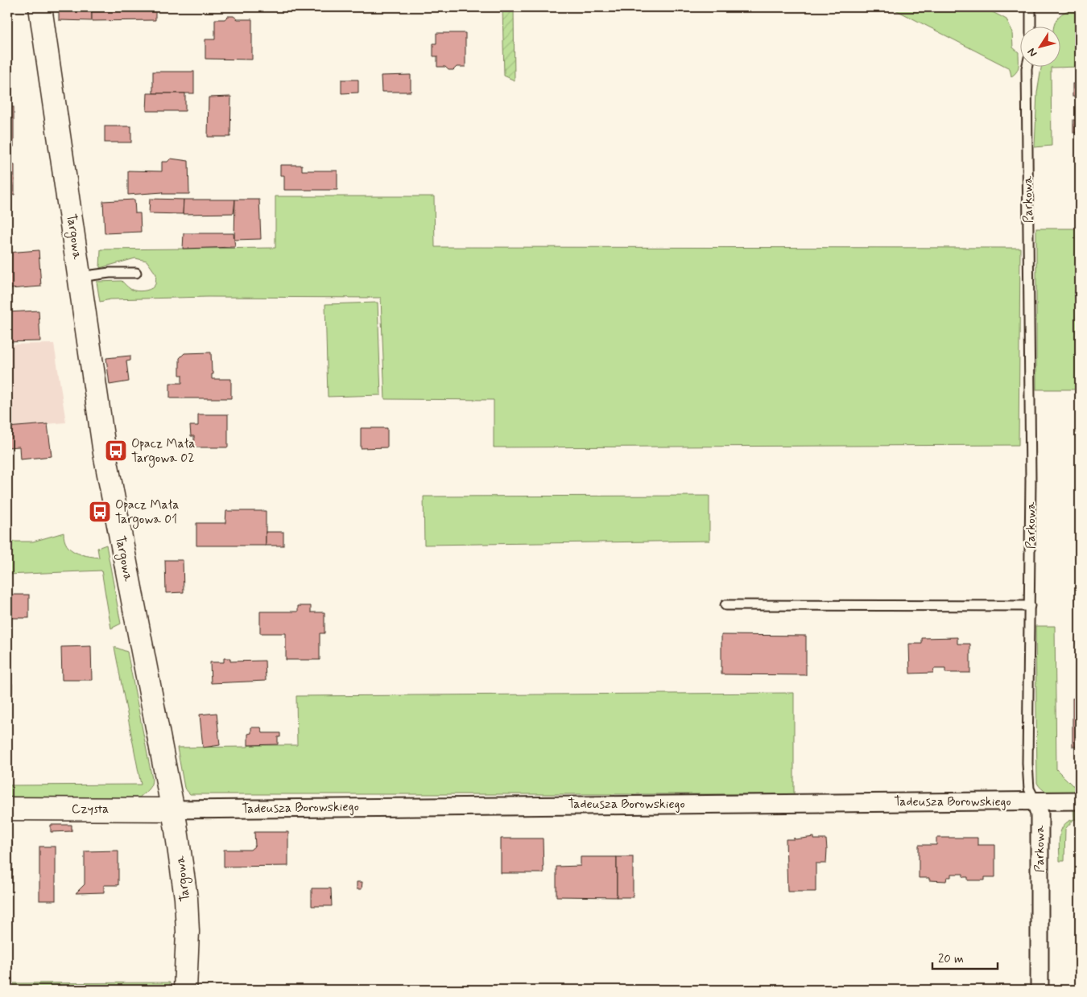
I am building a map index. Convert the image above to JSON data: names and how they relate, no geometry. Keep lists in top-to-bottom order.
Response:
{
  "streets": {
    "street": [
      "Parkowa",
      "Targowa",
      "Tadeusza Borowskiego",
      "Czysta"
    ]
  },
  "crossings": [
    ["Parkowa", "Tadeusza Borowskiego"],
    ["Targowa", "Tadeusza Borowskiego"],
    ["Targowa", "Czysta"],
    ["Tadeusza Borowskiego", "Czysta"]
  ],
  "places": {
    "bus stop": ["Opacz Mała Targowa 02", "Opacz Mała Targowa 01"]
  },
  "scale_bar": "20 m",
  "north": "bottom left"
}
